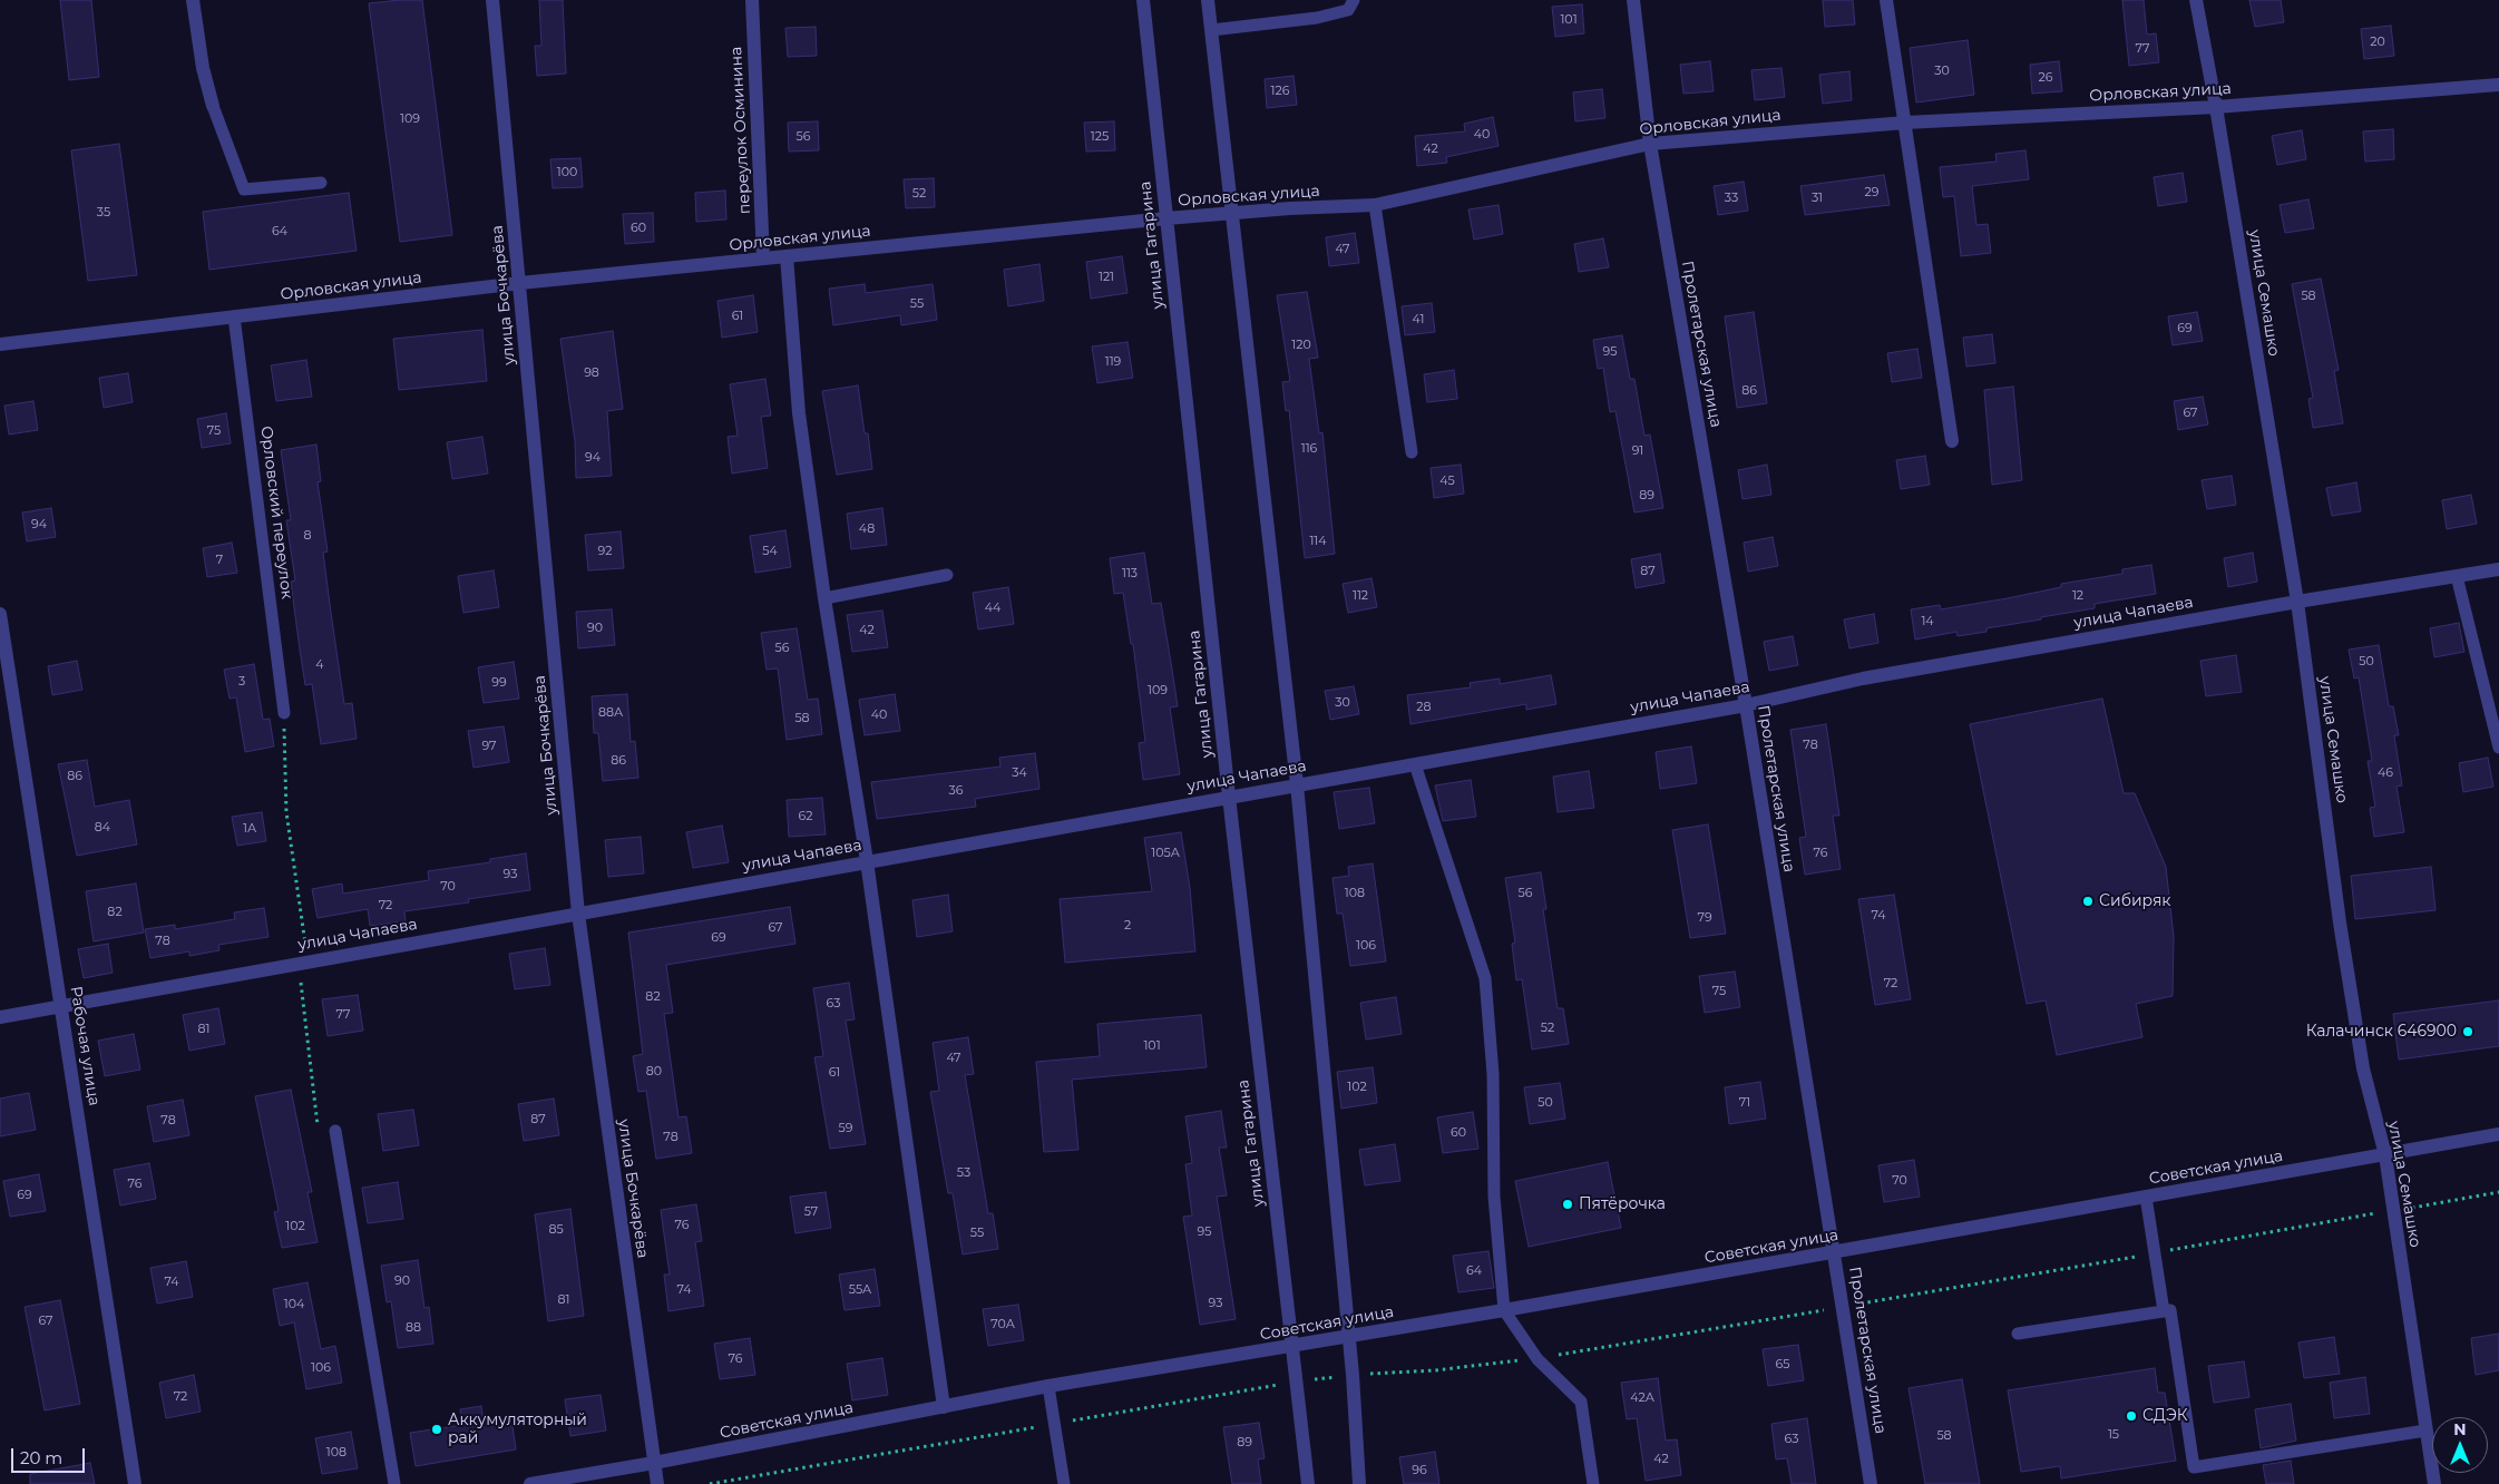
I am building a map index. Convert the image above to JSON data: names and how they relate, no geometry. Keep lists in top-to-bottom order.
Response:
{
  "streets": {
    "street": [
      "Орловская улица",
      "переулок Осминина",
      "улица Гагарина",
      "улица Семашко",
      "улица Бочкарёва",
      "Пролетарская улица",
      "улица Чапаева",
      "Рабочая улица",
      "Советская улица"
    ],
    "lane": ["Орловский переулок"]
  },
  "crossings": [
    ["Орловская улица", "переулок Осминина"],
    ["Орловская улица", "улица Гагарина"],
    ["Орловская улица", "улица Семашко"],
    ["Орловская улица", "улица Бочкарёва"],
    ["Орловская улица", "Пролетарская улица"],
    ["Орловская улица", "Орловский переулок"],
    ["улица Гагарина", "улица Чапаева"],
    ["улица Гагарина", "Советская улица"],
    ["улица Семашко", "улица Чапаева"],
    ["улица Семашко", "Советская улица"],
    ["улица Бочкарёва", "улица Чапаева"],
    ["улица Бочкарёва", "Советская улица"],
    ["Пролетарская улица", "улица Чапаева"],
    ["Пролетарская улица", "Советская улица"],
    ["улица Чапаева", "Рабочая улица"]
  ],
  "places": [
    "Сибиряк",
    "Калачинск 646900",
    "Пятёрочка",
    "СДЭК",
    "Аккумуляторный рай"
  ],
  "house_numbers": [
    "101",
    "20",
    "77",
    "30",
    "26",
    "126",
    "109",
    "40",
    "56",
    "125",
    "42",
    "100",
    "29",
    "52",
    "33",
    "31",
    "35",
    "60",
    "64",
    "47",
    "121",
    "58",
    "55",
    "61",
    "41",
    "69",
    "120",
    "95",
    "119",
    "98",
    "86",
    "67",
    "75",
    "116",
    "91",
    "94",
    "45",
    "89",
    "94",
    "48",
    "8",
    "114",
    "92",
    "54",
    "7",
    "87",
    "113",
    "112",
    "12",
    "44",
    "14",
    "90",
    "42",
    "56",
    "50",
    "4",
    "3",
    "99",
    "109",
    "30",
    "28",
    "88А",
    "40",
    "58",
    "78",
    "97",
    "86",
    "34",
    "46",
    "86",
    "36",
    "62",
    "84",
    "1А",
    "105А",
    "76",
    "93",
    "70",
    "108",
    "56",
    "72",
    "82",
    "74",
    "79",
    "2",
    "67",
    "69",
    "78",
    "106",
    "72",
    "75",
    "82",
    "63",
    "77",
    "52",
    "81",
    "101",
    "47",
    "80",
    "61",
    "102",
    "50",
    "71",
    "87",
    "78",
    "59",
    "60",
    "78",
    "53",
    "70",
    "76",
    "69",
    "57",
    "76",
    "102",
    "85",
    "95",
    "55",
    "64",
    "90",
    "74",
    "74",
    "55А",
    "81",
    "93",
    "104",
    "67",
    "70А",
    "88",
    "76",
    "65",
    "106",
    "72",
    "42А",
    "15",
    "58",
    "63",
    "89",
    "108",
    "42",
    "96"
  ],
  "scale_bar": "20 m",
  "north": "top"
}
